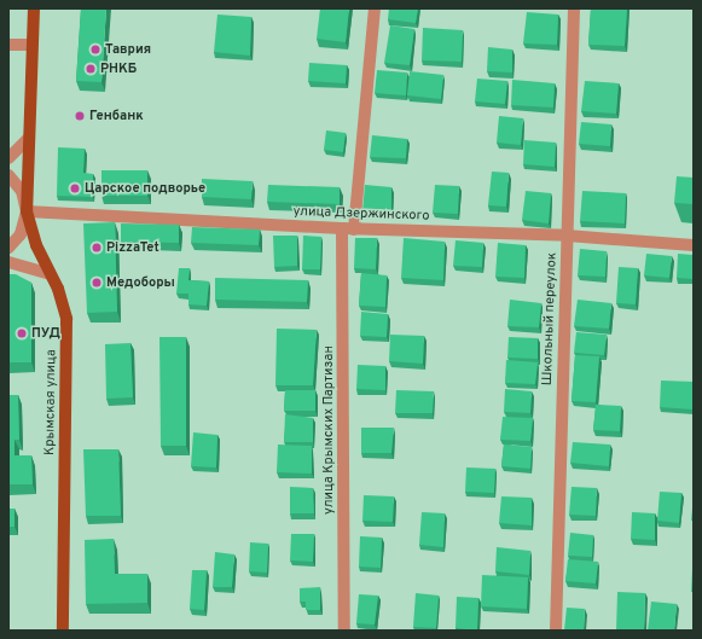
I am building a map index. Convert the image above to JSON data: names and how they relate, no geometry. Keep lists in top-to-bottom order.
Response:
{
  "streets": {
    "main road": ["Крымская улица"],
    "street": ["улица Дзержинского", "Школьный переулок", "улица Крымских Партизан"]
  },
  "crossings": [
    ["улица Дзержинского", "Школьный переулок"],
    ["улица Дзержинского", "Крымская улица"],
    ["улица Дзержинского", "улица Крымских Партизан"]
  ],
  "places": [
    "Таврия",
    "РНКБ",
    "Генбанк",
    "Царское подворье",
    "PizzaTet",
    "Медоборы",
    "ПУД"
  ]
}
